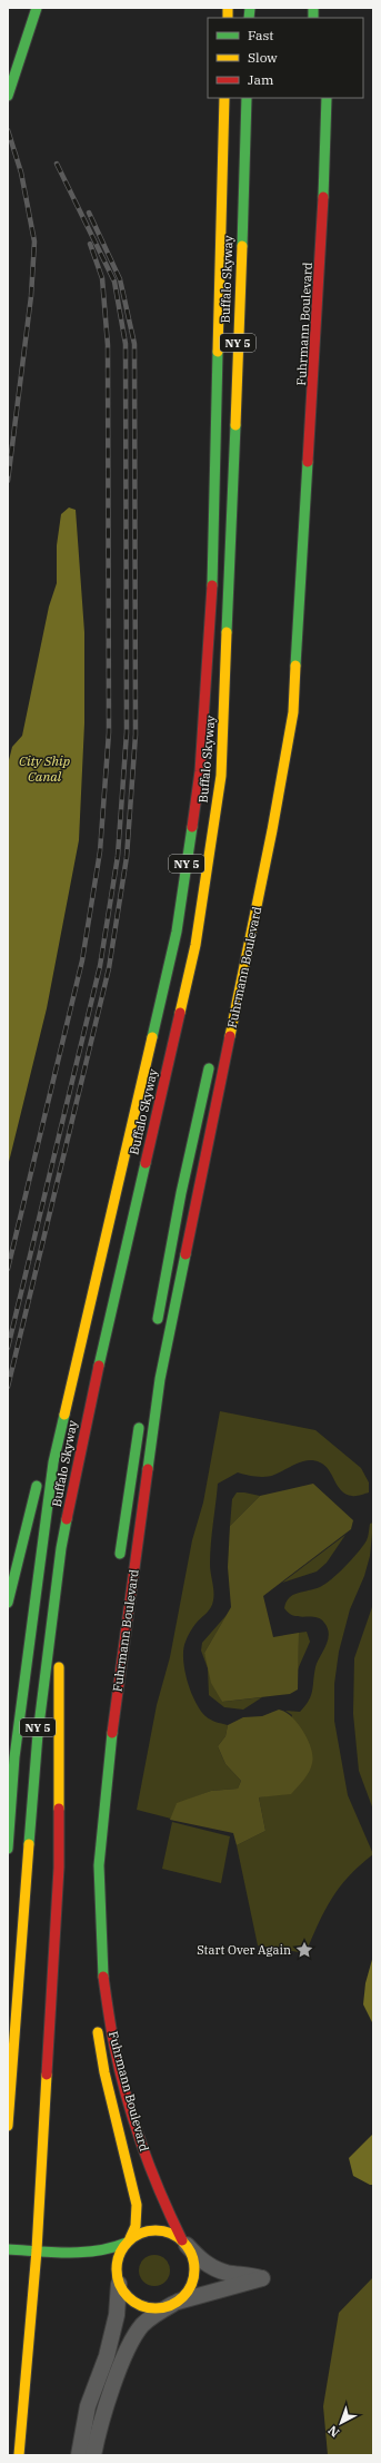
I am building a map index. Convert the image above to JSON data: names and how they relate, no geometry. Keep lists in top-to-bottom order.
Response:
{
  "streets": {
    "main road": ["Buffalo Skyway", "Fuhrmann Boulevard", "NY 5"]
  },
  "water": ["City Ship Canal"],
  "places": {
    "place": ["Start Over Again"]
  },
  "legend": ["Fast", "Slow", "Jam"],
  "north": "bottom left"
}
